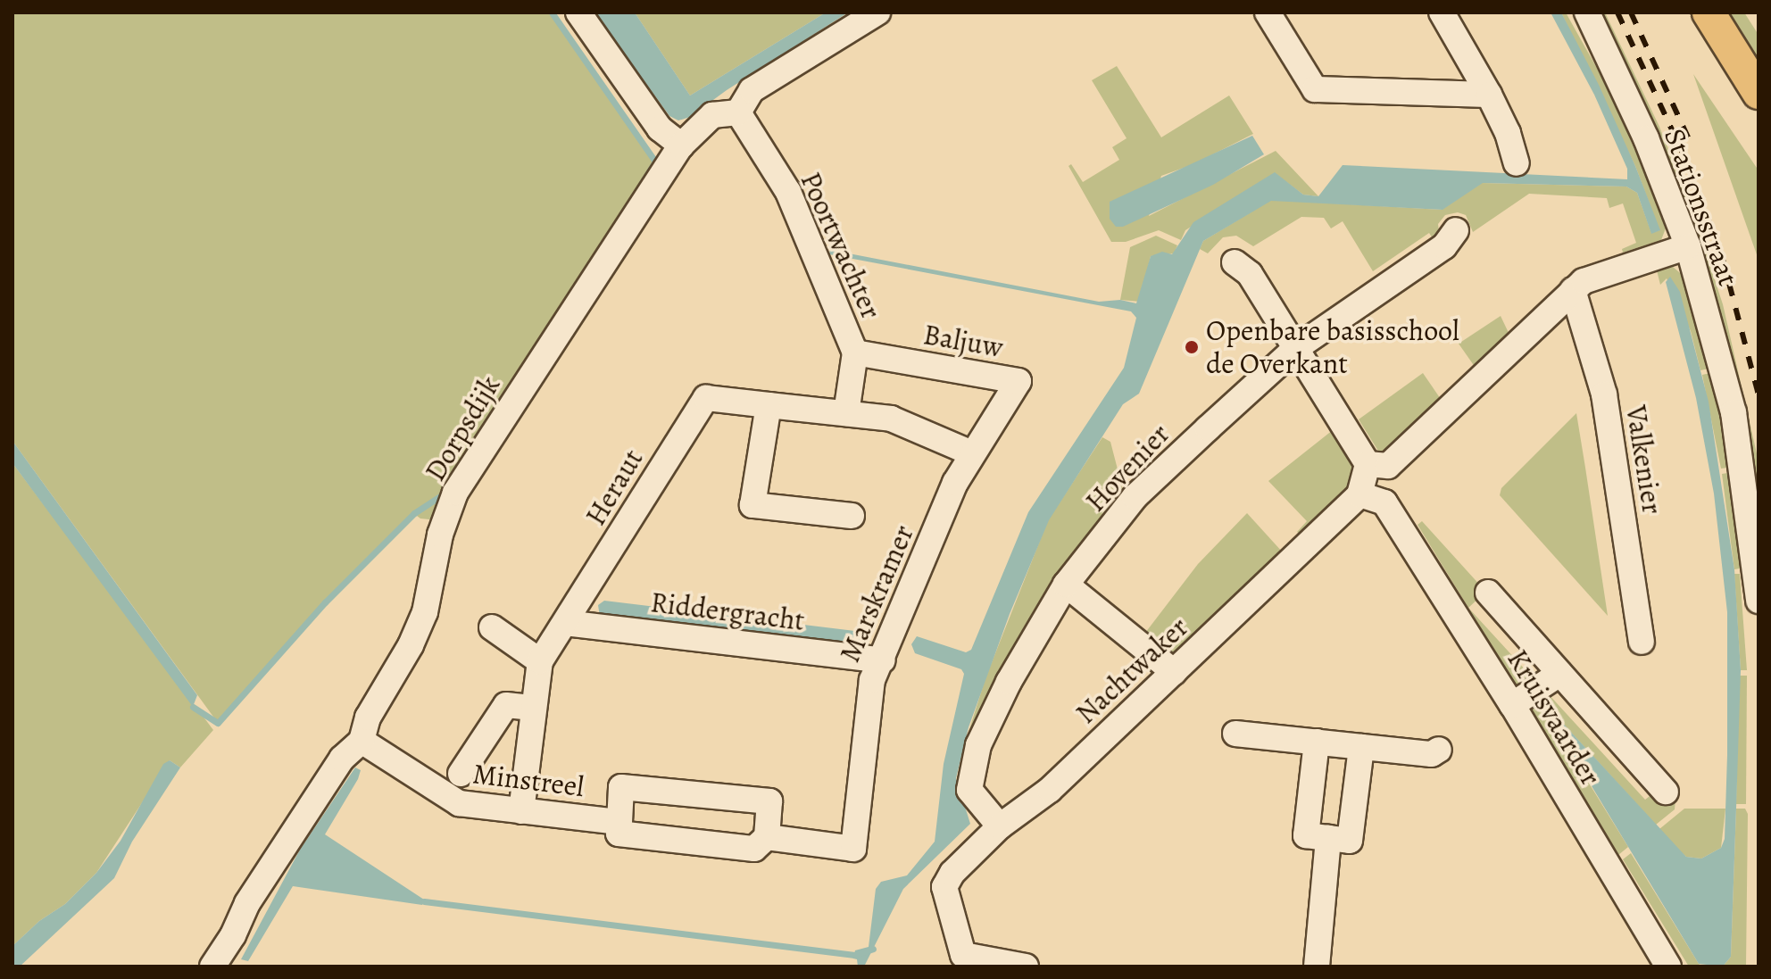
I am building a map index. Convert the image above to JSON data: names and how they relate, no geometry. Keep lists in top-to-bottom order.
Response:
{
  "streets": {
    "street": [
      "Stationsstraat",
      "Poortwachter",
      "Baljuw",
      "Dorpsdijk",
      "Valkenier",
      "Hovenier",
      "Heraut",
      "Marskramer",
      "Riddergracht",
      "Nachtwaker",
      "Kruisvaarder",
      "Minstreel"
    ]
  },
  "crossings": [
    ["Poortwachter", "Baljuw"],
    ["Poortwachter", "Dorpsdijk"],
    ["Baljuw", "Marskramer"],
    ["Dorpsdijk", "Minstreel"],
    ["Hovenier", "Nachtwaker"],
    ["Heraut", "Riddergracht"],
    ["Heraut", "Minstreel"],
    ["Marskramer", "Riddergracht"],
    ["Marskramer", "Minstreel"],
    ["Nachtwaker", "Kruisvaarder"]
  ],
  "places": ["Openbare basisschool de Overkant"]
}
